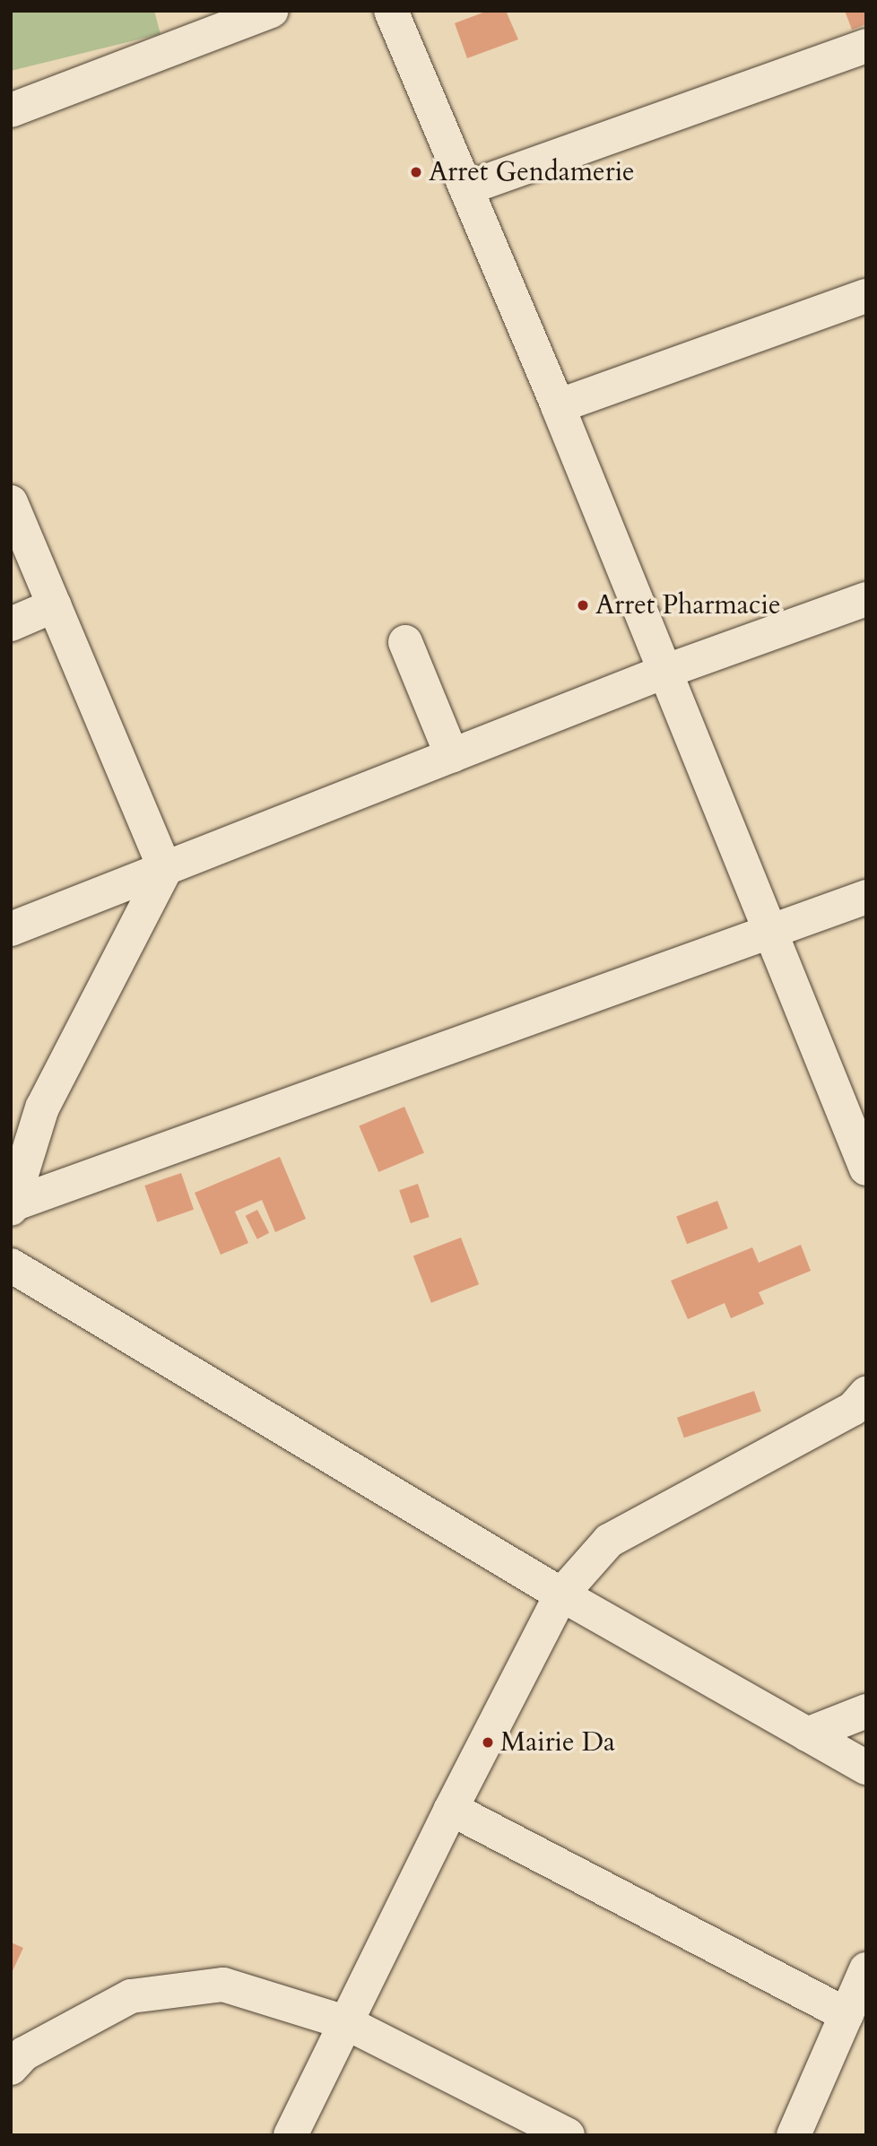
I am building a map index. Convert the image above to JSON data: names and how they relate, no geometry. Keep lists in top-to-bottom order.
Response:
{
  "places": ["Arret Gendamerie", "Arret Pharmacie", "Mairie Da"]
}
